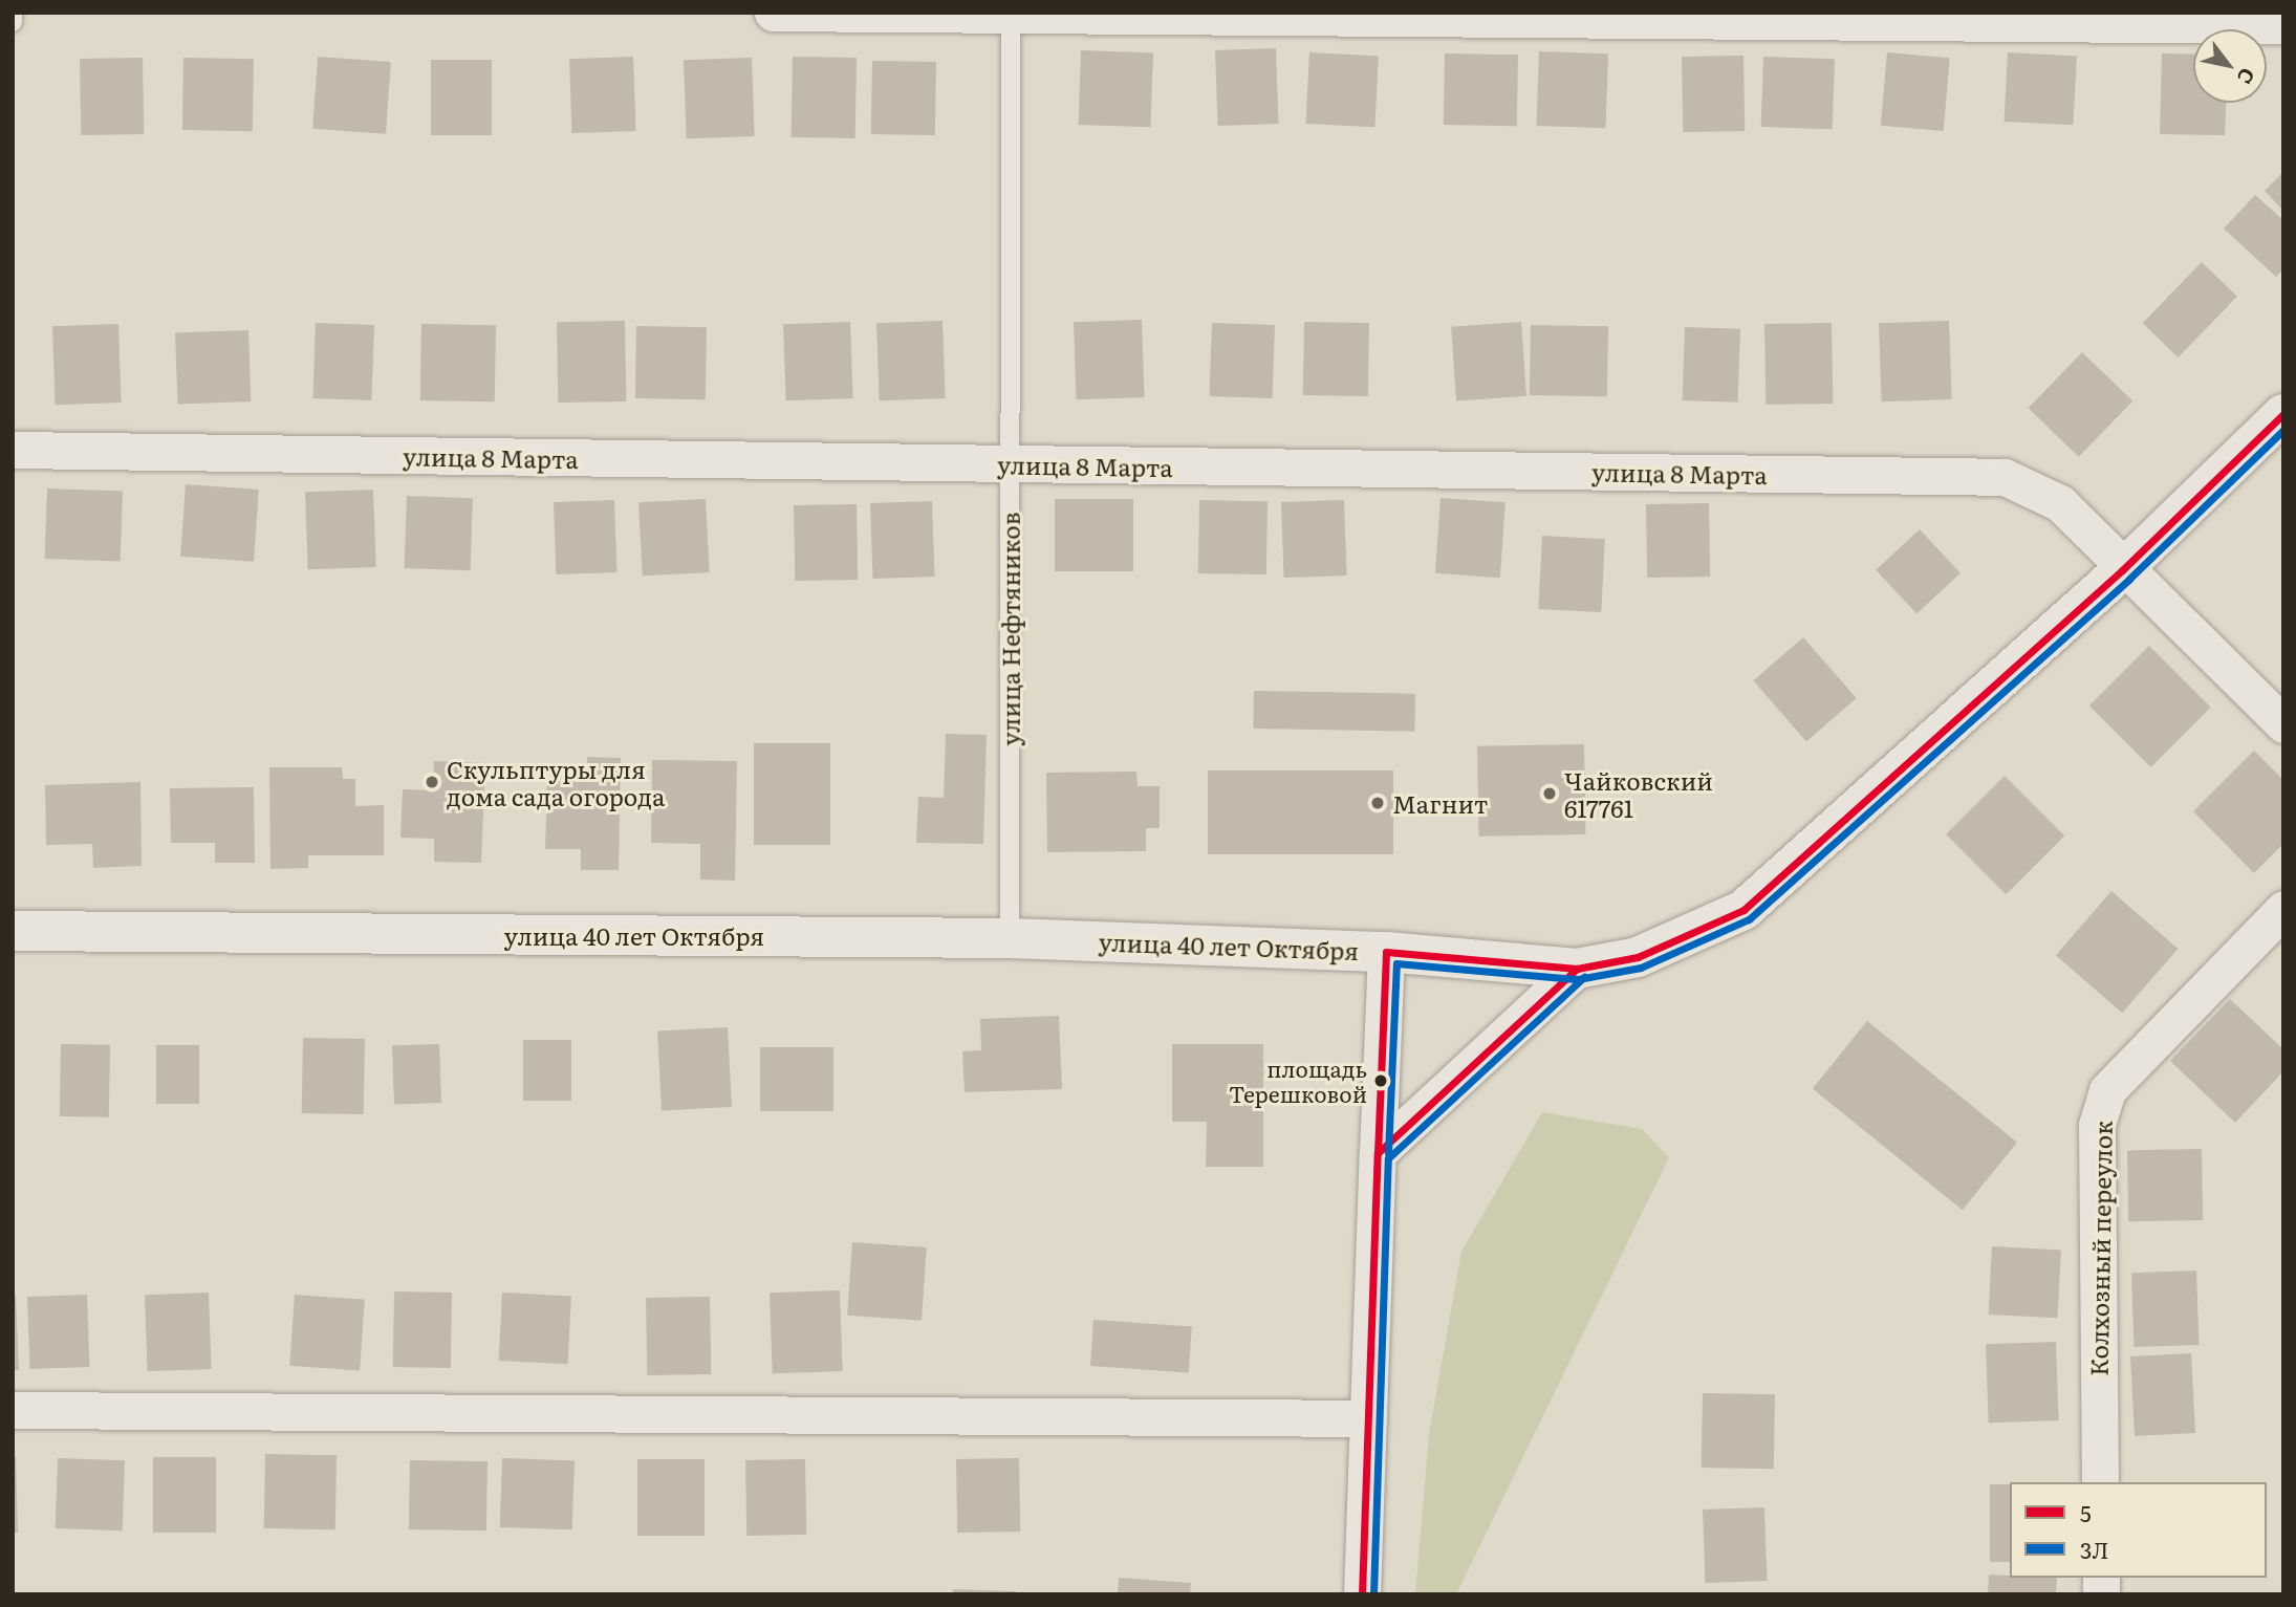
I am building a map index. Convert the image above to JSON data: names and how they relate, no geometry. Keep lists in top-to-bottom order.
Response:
{
  "streets": {
    "main road": ["улица 40 лет Октября"],
    "street": ["улица 8 Марта", "Колхозный переулок"],
    "lane": ["улица Нефтяников"]
  },
  "crossings": [
    ["улица 8 Марта", "улица Нефтяников"],
    ["улица 8 Марта", "улица 40 лет Октября"],
    ["улица Нефтяников", "улица 40 лет Октября"]
  ],
  "places": [
    "Скульптуры для дома сада огорода",
    "Чайковский 617761",
    "Магнит",
    "площадь Терешковой"
  ],
  "lines": ["transit line 5", "transit line 3Л"],
  "legend": ["5", "3Л"],
  "north": "bottom right"
}
